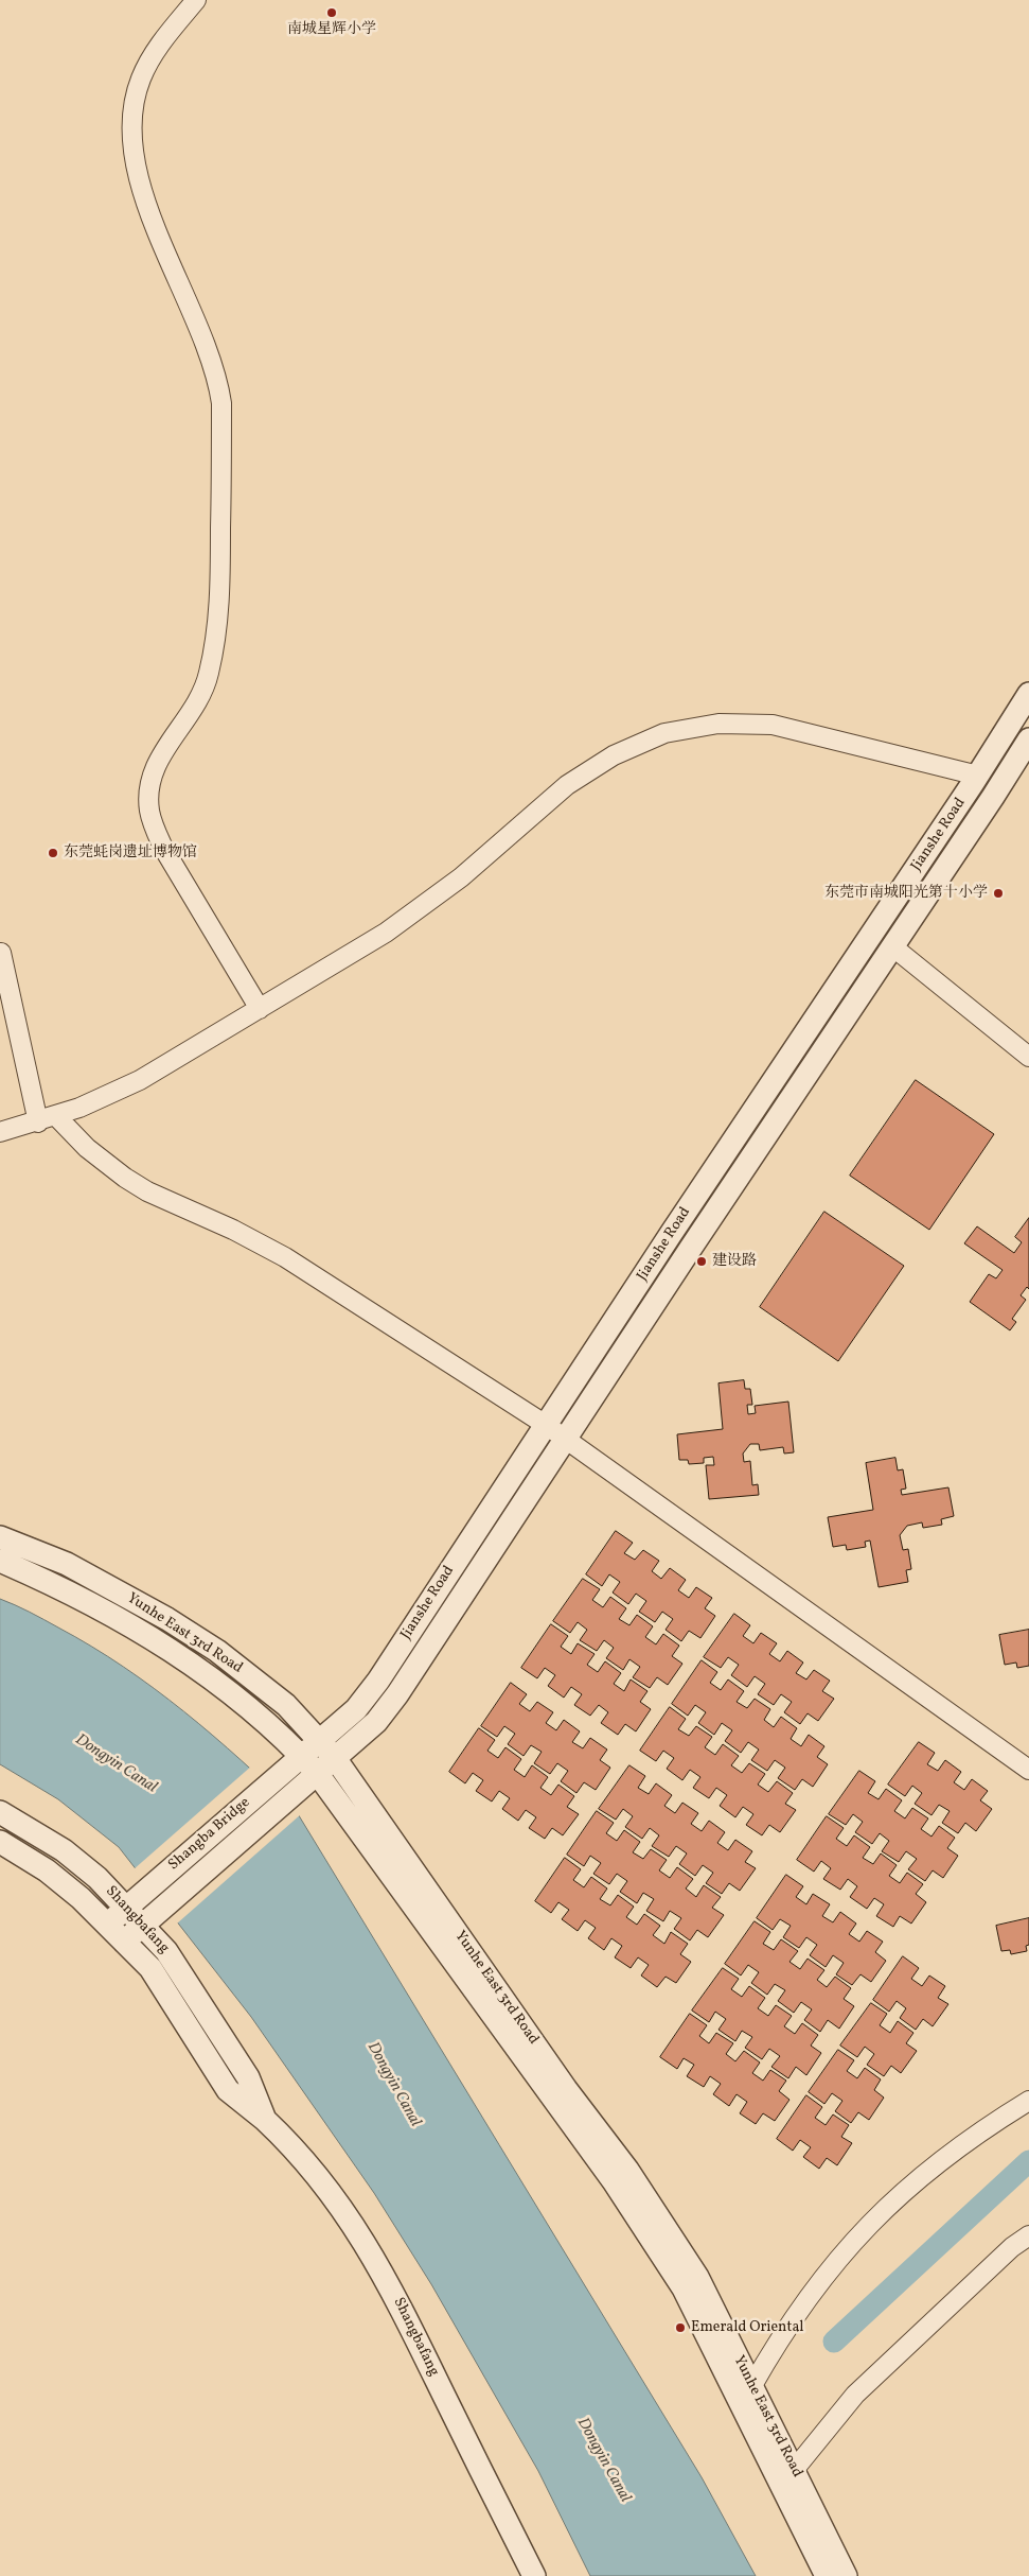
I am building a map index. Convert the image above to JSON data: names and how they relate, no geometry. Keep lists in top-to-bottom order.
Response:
{
  "streets": {
    "street": [
      "Jianshe Road",
      "Yunhe East 3rd Road",
      "Shangba Bridge",
      "Shangbafang"
    ]
  },
  "crossings": [
    ["Jianshe Road", "Yunhe East 3rd Road"],
    ["Jianshe Road", "Shangba Bridge"],
    ["Shangba Bridge", "Shangbafang"]
  ],
  "water": ["Dongyin Canal"],
  "places": [
    "南城星辉小学",
    "东莞蚝岗遗址博物馆",
    "东莞市南城阳光第十小学",
    "建设路",
    "Emerald Oriental"
  ]
}
